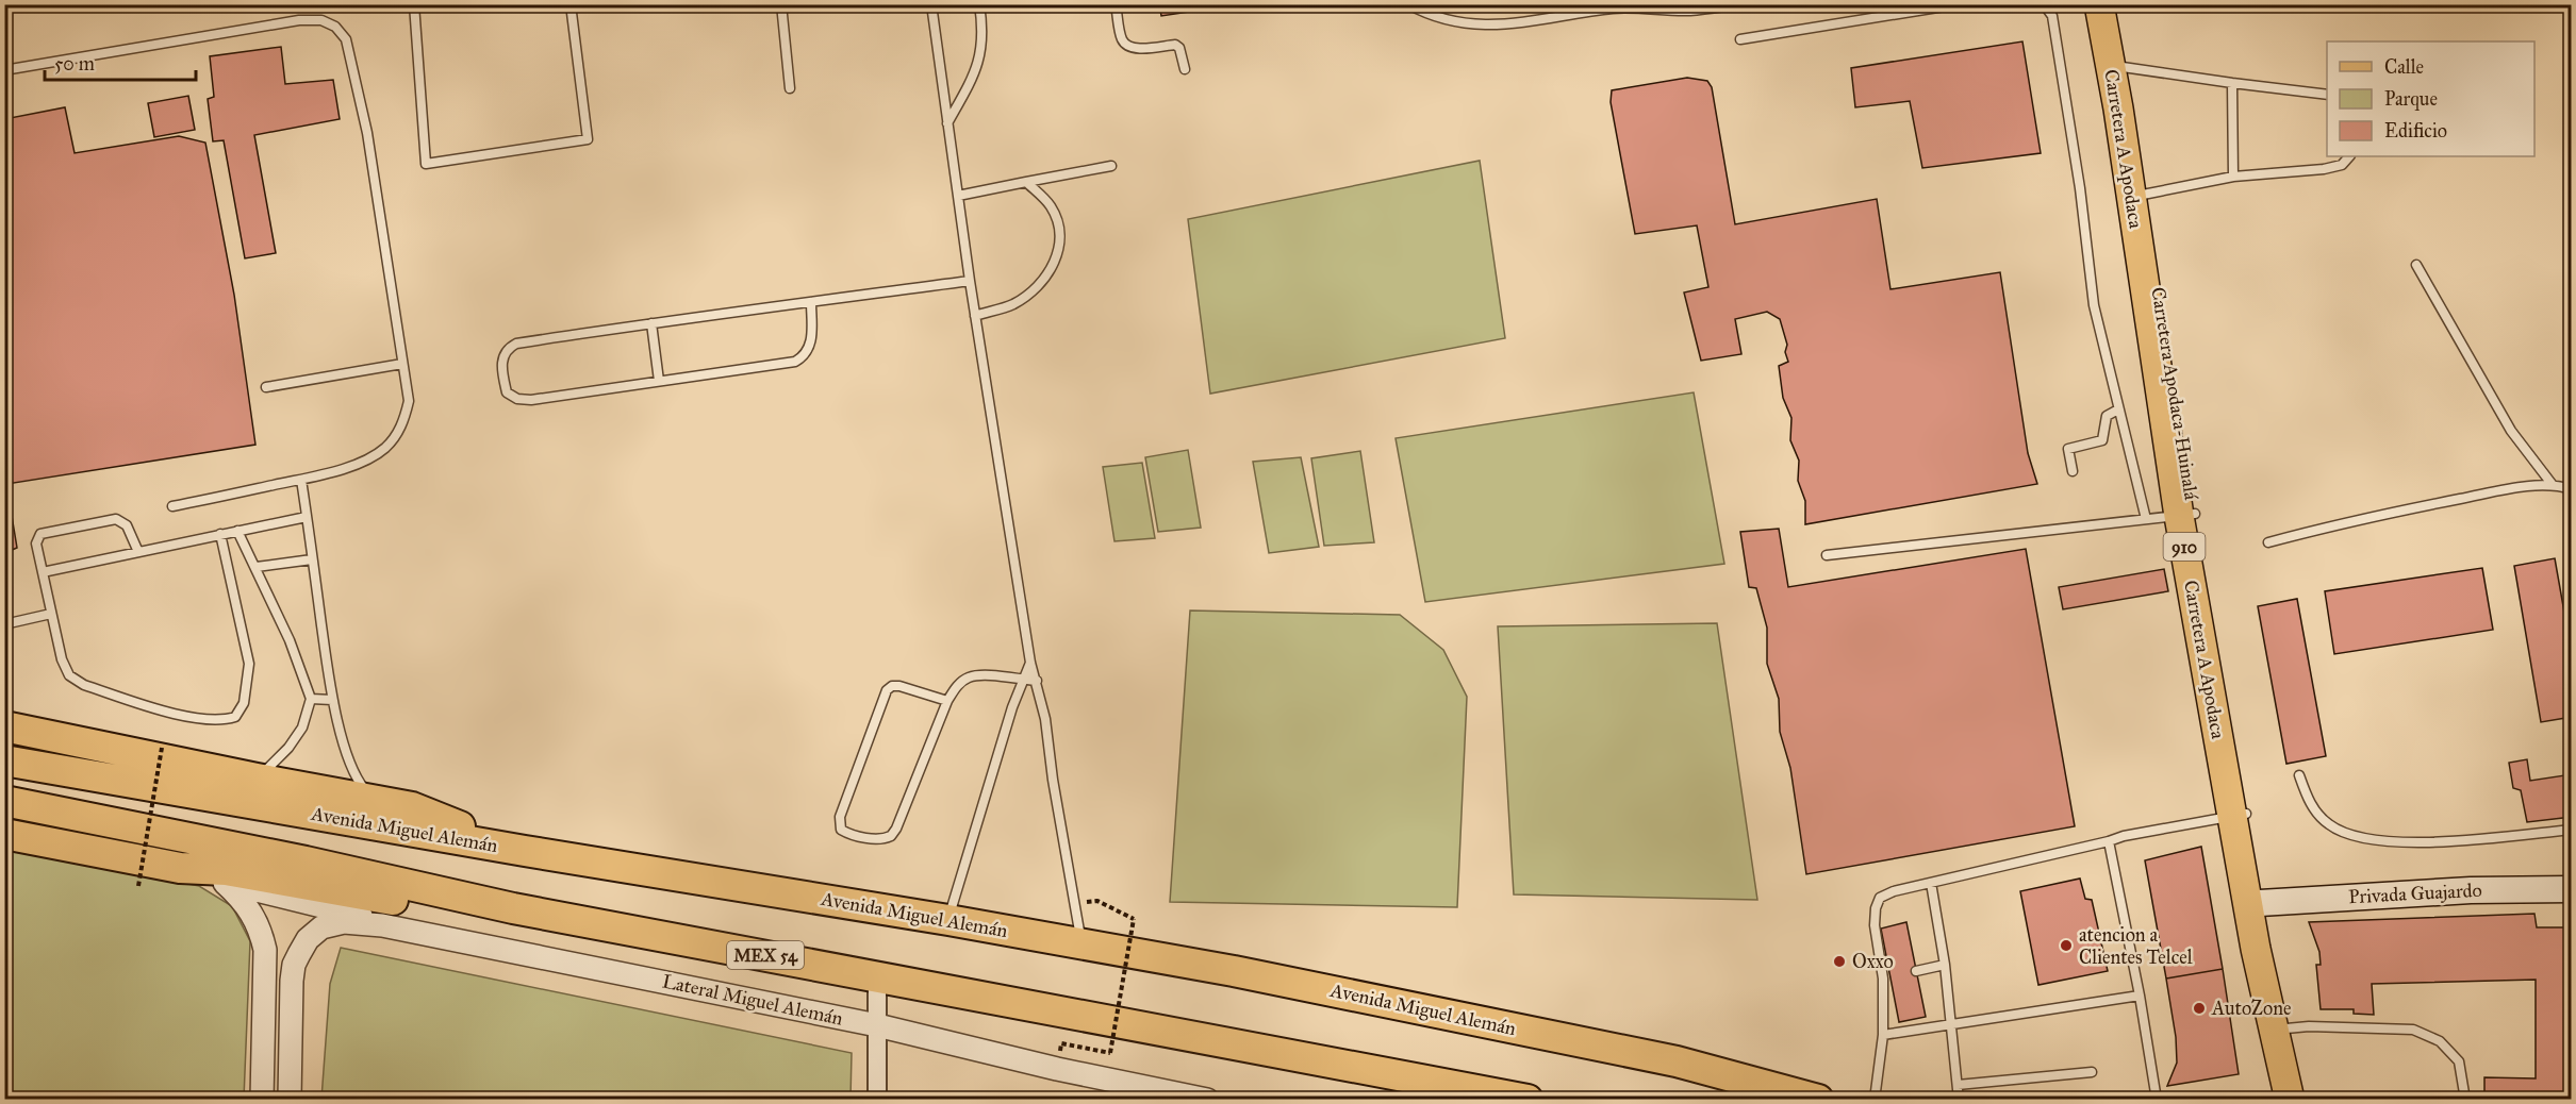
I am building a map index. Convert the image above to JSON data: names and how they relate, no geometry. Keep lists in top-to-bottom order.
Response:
{
  "streets": {
    "highway": ["Avenida Miguel Alemán", "MEX 54"],
    "main road": [
      "Carretera A Apodaca",
      "Carretera Apodaca-Huinalá",
      "910",
      "Privada Guajardo"
    ],
    "street": ["Lateral Miguel Alemán"]
  },
  "crossings": [
    ["Carretera A Apodaca", "Carretera Apodaca-Huinalá"],
    ["Carretera Apodaca-Huinalá", "910"],
    ["Carretera Apodaca-Huinalá", "Privada Guajardo"]
  ],
  "places": ["atencion a Clientes Telcel", "Oxxo", "AutoZone"],
  "legend": ["Calle", "Parque", "Edificio"],
  "scale_bar": "50 m"
}
